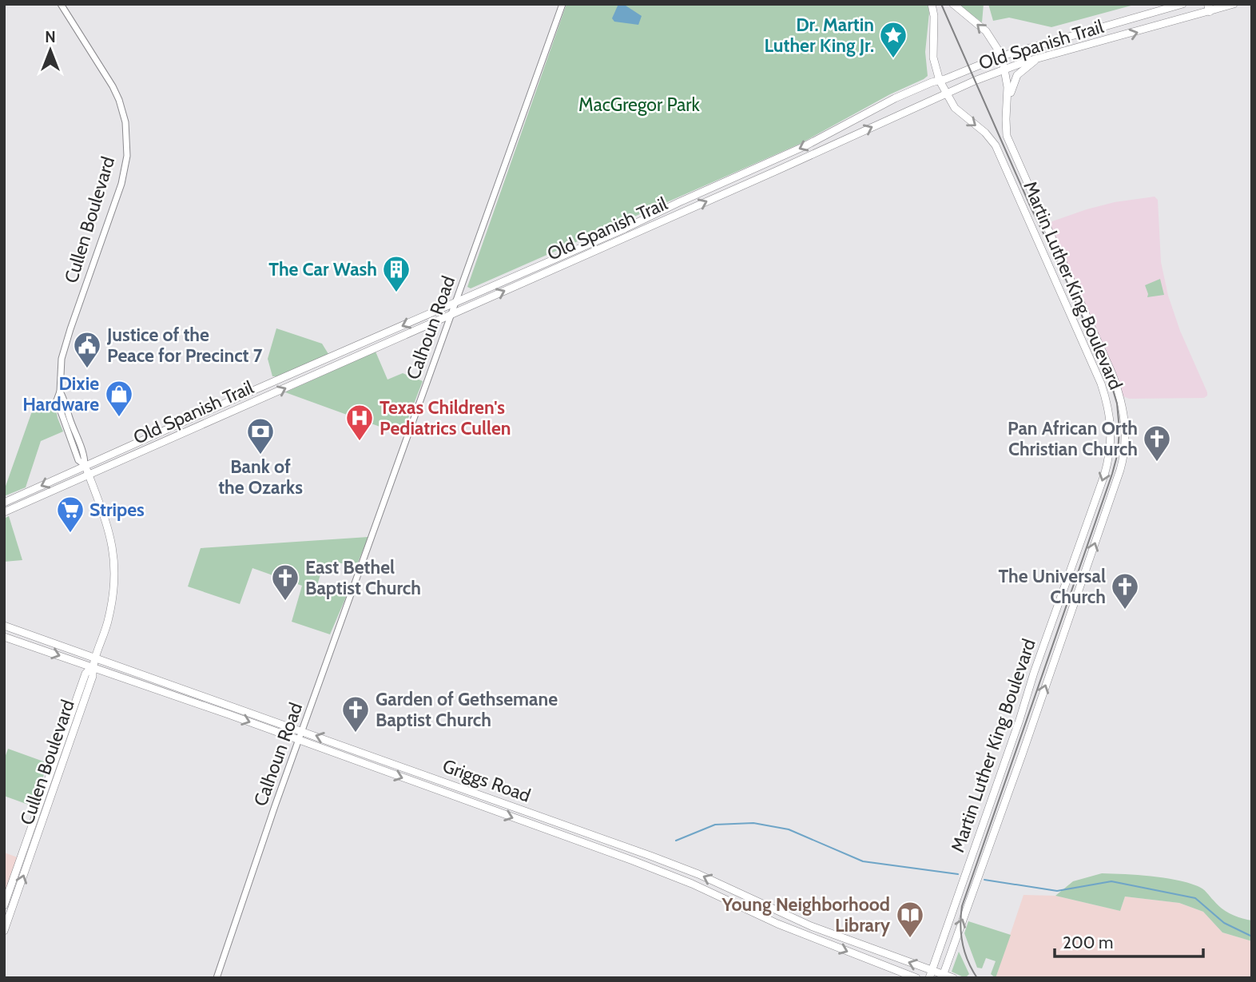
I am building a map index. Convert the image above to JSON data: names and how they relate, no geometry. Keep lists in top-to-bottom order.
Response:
{
  "streets": {
    "main road": [
      "Old Spanish Trail",
      "Cullen Boulevard",
      "Martin Luther King Boulevard",
      "Griggs Road"
    ],
    "street": ["Calhoun Road"]
  },
  "crossings": [
    ["Old Spanish Trail", "Cullen Boulevard"],
    ["Old Spanish Trail", "Martin Luther King Boulevard"],
    ["Old Spanish Trail", "Calhoun Road"],
    ["Cullen Boulevard", "Griggs Road"],
    ["Martin Luther King Boulevard", "Griggs Road"],
    ["Calhoun Road", "Griggs Road"]
  ],
  "parks": ["MacGregor Park"],
  "places": {
    "place": ["Dr. Martin Luther King Jr."],
    "building": ["The Car Wash"],
    "public building": ["Justice of the Peace for Precinct 7"],
    "shop": ["Dixie Hardware"],
    "hospital": ["Texas Children's Pediatrics Cullen"],
    "bank": ["Bank of the Ozarks"],
    "church": [
      "Pan African Orth Christian Church",
      "East Bethel Baptist Church",
      "The Universal Church",
      "Garden of Gethsemane Baptist Church"
    ],
    "supermarket": ["Stripes"],
    "library": ["Young Neighborhood Library"]
  },
  "scale_bar": "200 m",
  "north": "top"
}
